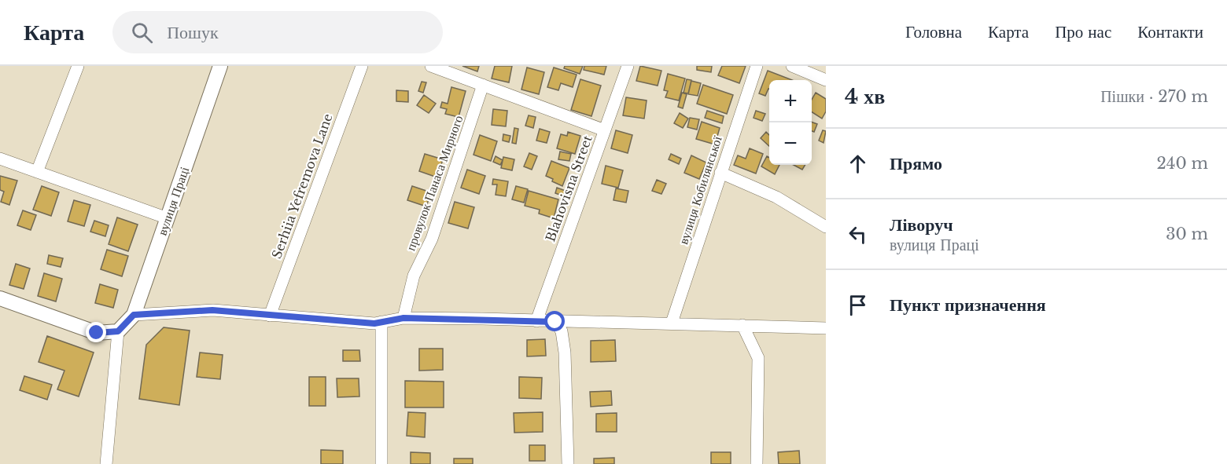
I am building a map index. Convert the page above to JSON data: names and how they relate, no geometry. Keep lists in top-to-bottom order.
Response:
{
  "streets": {
    "main road": ["вулиця Праці"],
    "street": [
      "провулок Панаса Мирного",
      "Serhiia Yefremova Lane",
      "Blahovisna Street",
      "вулиця Кобилянської"
    ]
  },
  "page": {
    "header": "Карта",
    "search": "Пошук",
    "nav": [
      "Головна",
      "Карта",
      "Про нас",
      "Контакти"
    ],
    "heading": ["4 хв", "Пішки · 270 m"],
    "map_buttons": ["+", "−"],
    "list": [
      ["Прямо", "240 m"],
      ["Ліворуч", "вулиця Праці", "30 m"],
      "Пункт призначення"
    ]
  }
}
